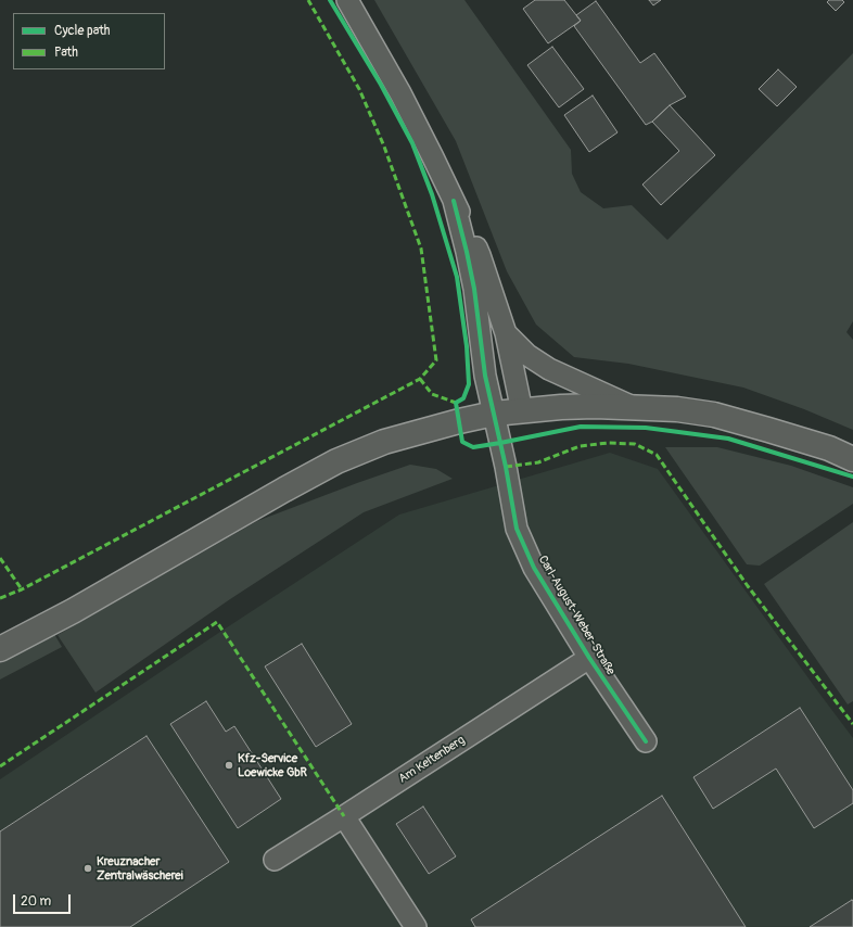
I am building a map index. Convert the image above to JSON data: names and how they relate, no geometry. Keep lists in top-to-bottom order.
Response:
{
  "streets": {
    "street": ["Carl-August-Weber-Straße", "Am Keltenberg"]
  },
  "crossings": [
    ["Carl-August-Weber-Straße", "Am Keltenberg"]
  ],
  "places": ["Kfz-Service Loewicke GbR", "Kreuznacher Zentralwäscherei"],
  "legend": ["Cycle path", "Path"],
  "scale_bar": "20 m"
}
